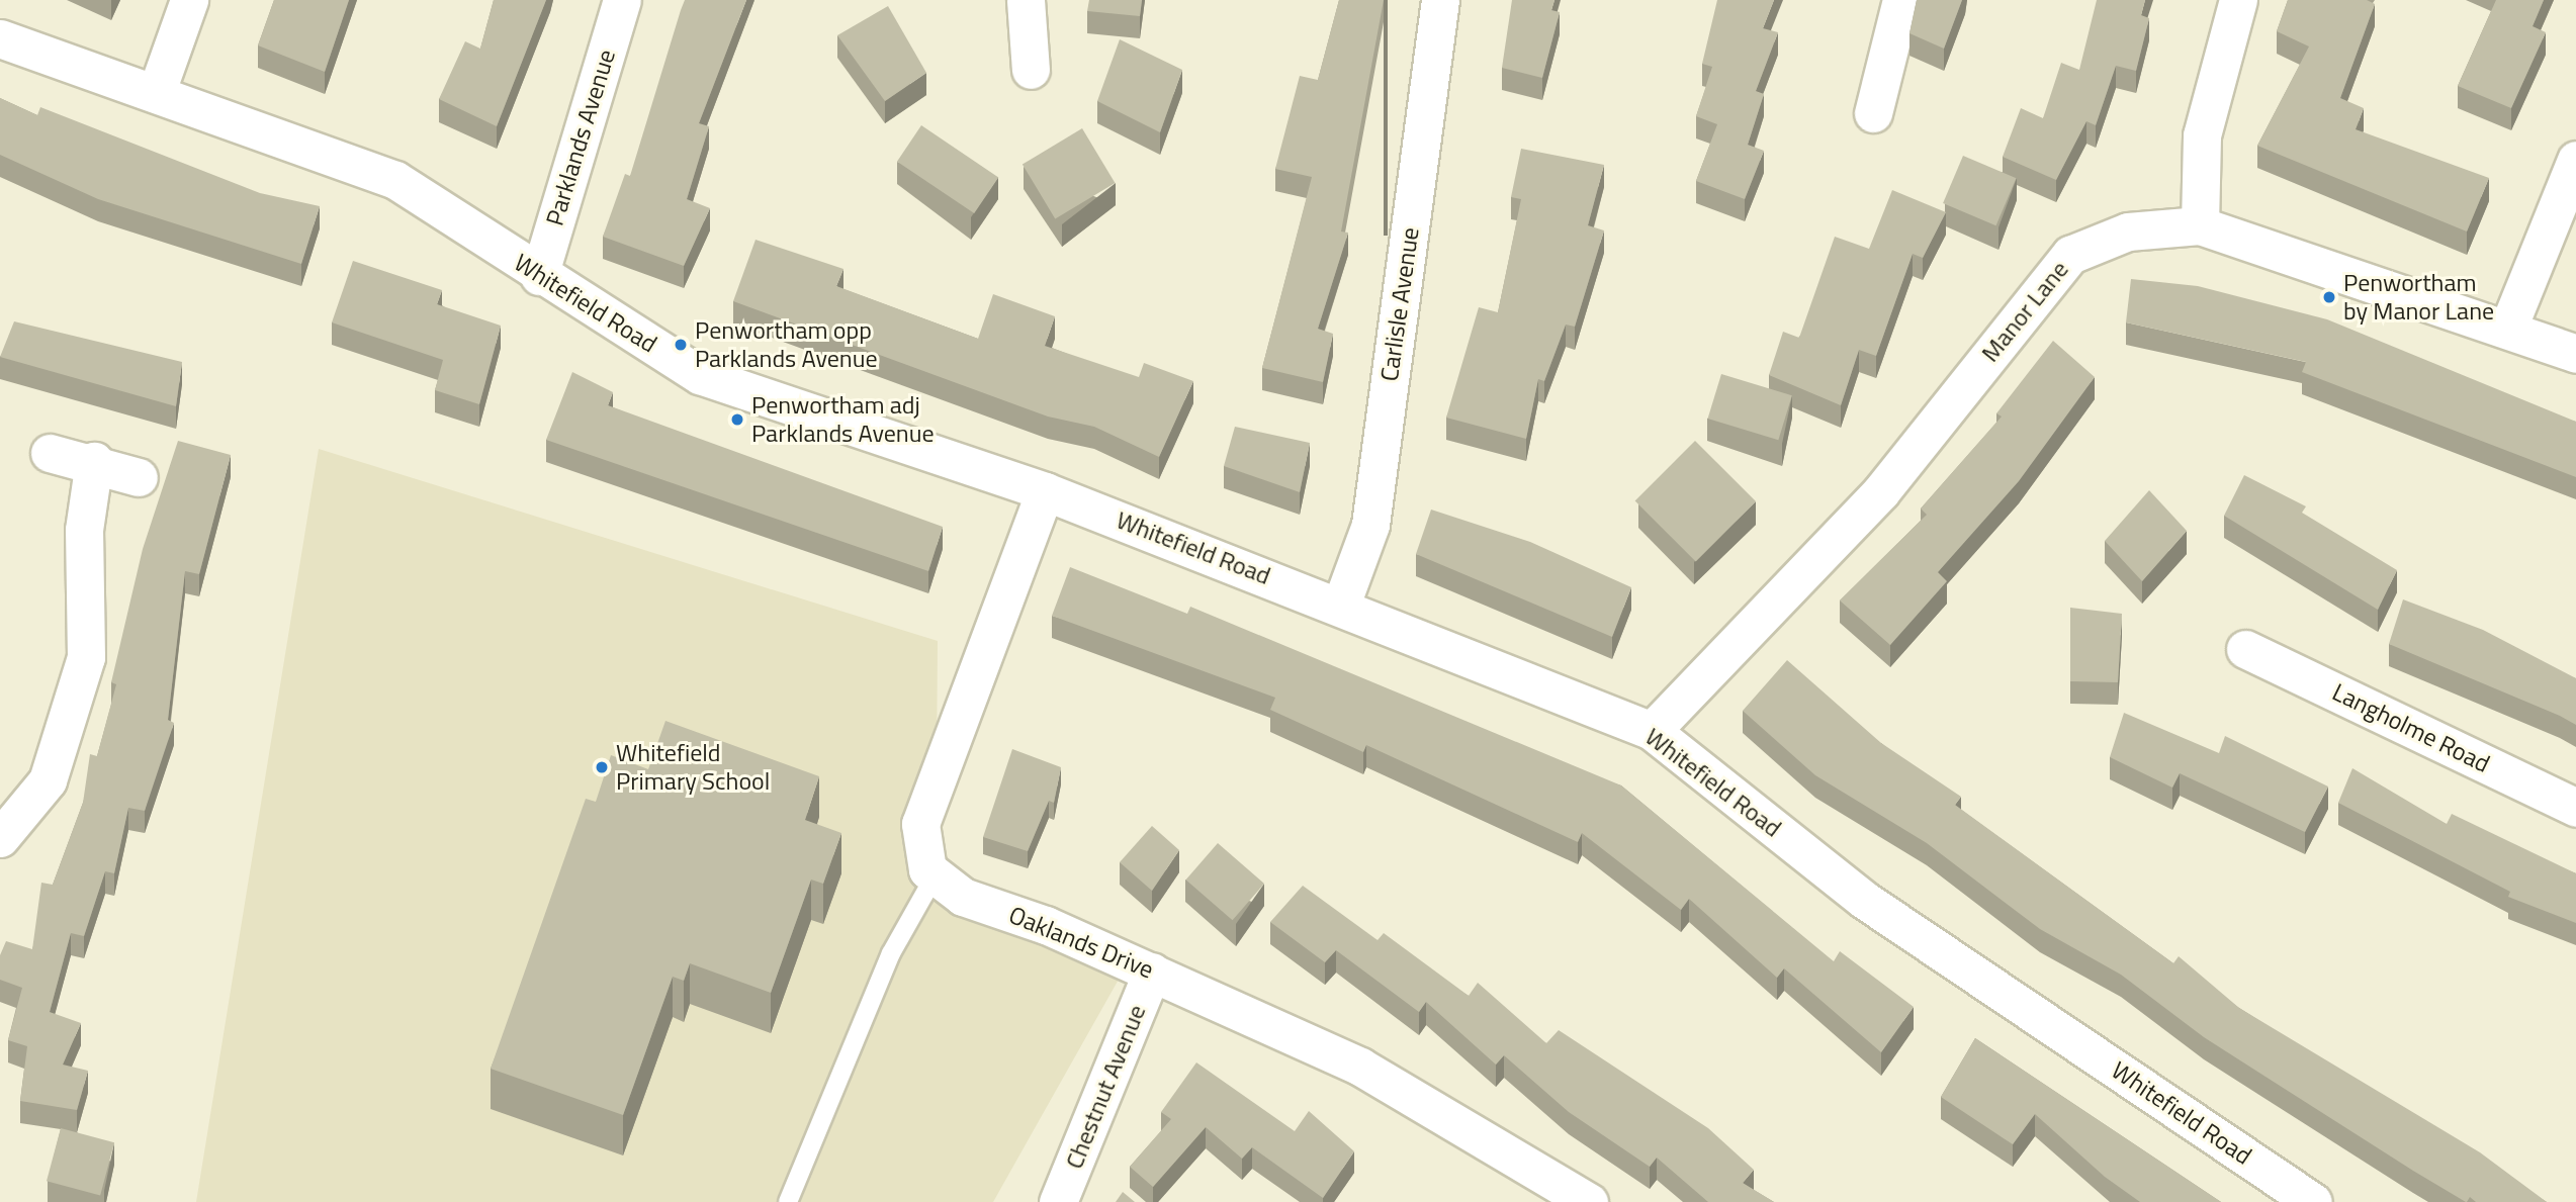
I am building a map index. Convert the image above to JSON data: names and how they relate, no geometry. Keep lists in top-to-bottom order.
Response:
{
  "streets": {
    "street": [
      "Parklands Avenue",
      "Whitefield Road",
      "Carlisle Avenue",
      "Manor Lane",
      "Langholme Road",
      "Oaklands Drive",
      "Chestnut Avenue"
    ]
  },
  "crossings": [
    ["Parklands Avenue", "Whitefield Road"],
    ["Whitefield Road", "Carlisle Avenue"],
    ["Whitefield Road", "Manor Lane"],
    ["Oaklands Drive", "Chestnut Avenue"]
  ],
  "places": [
    "Penwortham by Manor Lane",
    "Penwortham opp Parklands Avenue",
    "Penwortham adj Parklands Avenue",
    "Whitefield Primary School"
  ]
}
